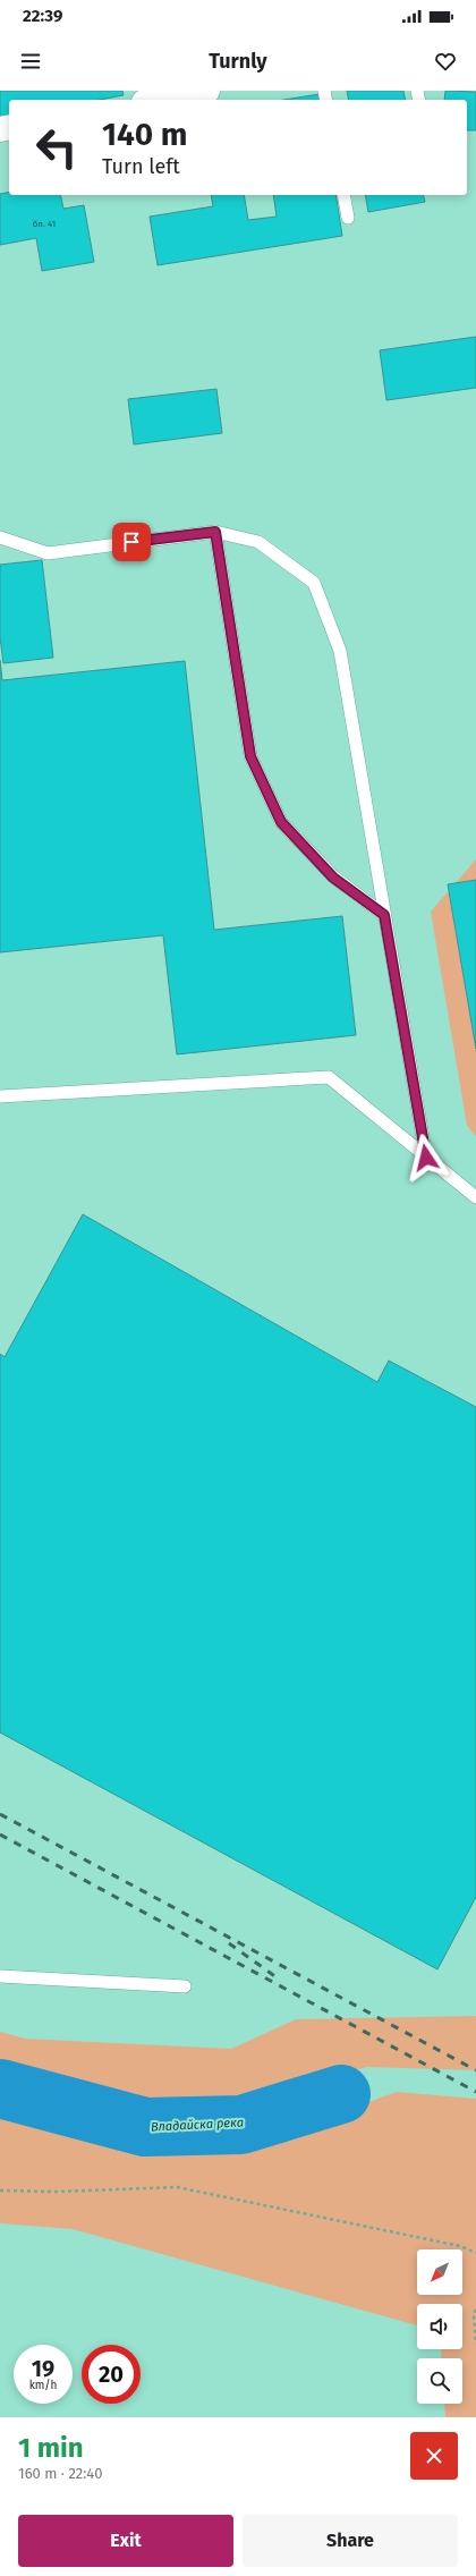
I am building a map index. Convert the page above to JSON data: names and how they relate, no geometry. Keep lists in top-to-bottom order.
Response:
{
  "water": ["Владайска река"],
  "house_numbers": ["бл. 41"],
  "north": "bottom left",
  "page": {
    "status": "22:39",
    "header": "Turnly",
    "turn": ["140 m", "Turn left"],
    "speed": "19 km/h",
    "limit": "20",
    "heading": ["1 min", "160 m · 22:40"],
    "buttons": ["Exit", "Share"]
  }
}
